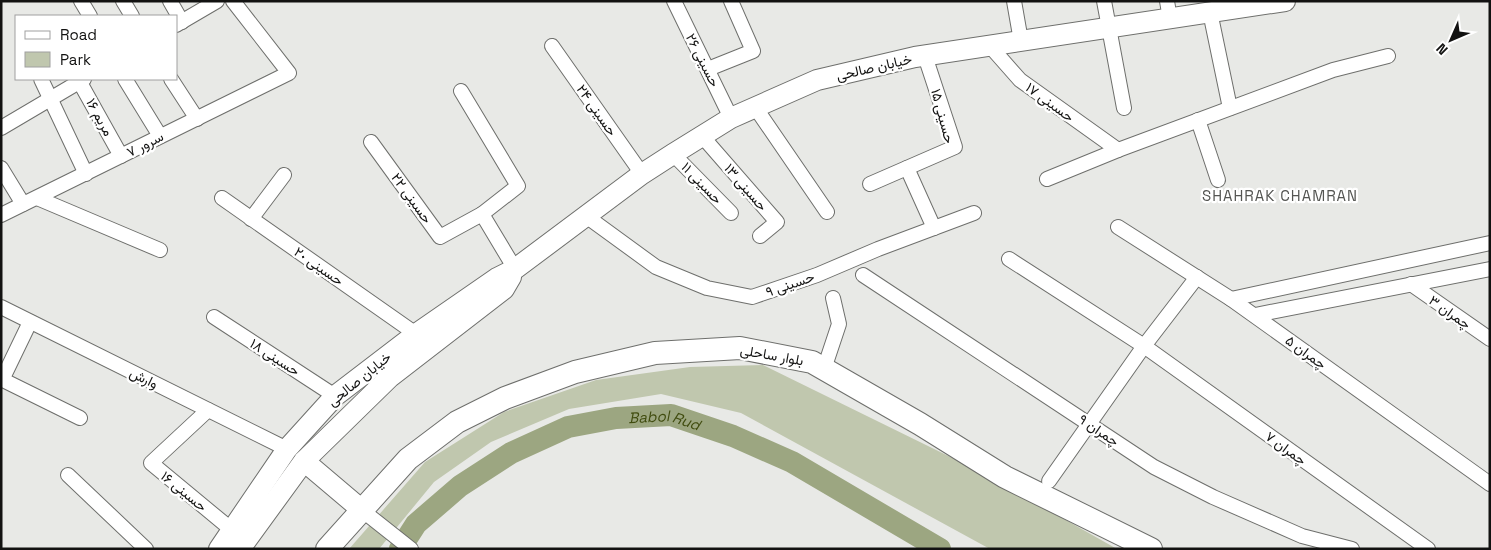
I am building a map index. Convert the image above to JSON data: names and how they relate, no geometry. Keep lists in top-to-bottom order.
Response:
{
  "streets": {
    "main road": ["خيابان صالحی", "بلوار ساحلی"],
    "street": [
      "حسینی ۲۶",
      "حسینی ۱۷",
      "حسینی ۲۴",
      "حسینی ۱۵",
      "مریم ۱۶",
      "سرور ۷",
      "حسینی ۱۱",
      "حسینی ۱۳",
      "حسینی ۲۲",
      "حسینی ٢٠",
      "حسینی ٩",
      "چمران ۳",
      "چمران ۵",
      "حسینی ۱۸",
      "وارش",
      "چمران ۹",
      "چمران ۷",
      "حسینی ۱۶"
    ]
  },
  "crossings": [
    ["حسینی ۲۶", "خيابان صالحی"],
    ["خيابان صالحی", "حسینی ۱۷"],
    ["خيابان صالحی", "حسینی ۲۴"],
    ["خيابان صالحی", "حسینی ۱۵"],
    ["خيابان صالحی", "حسینی ۱۱"],
    ["خيابان صالحی", "حسینی ۱۳"],
    ["خيابان صالحی", "حسینی ٢٠"],
    ["خيابان صالحی", "حسینی ٩"],
    ["خيابان صالحی", "حسینی ۱۸"],
    ["خيابان صالحی", "وارش"],
    ["خيابان صالحی", "حسینی ۱۶"],
    ["مریم ۱۶", "سرور ۷"],
    ["وارش", "حسینی ۱۶"]
  ],
  "districts": ["SHAHRAK CHAMRAN"],
  "water": ["Babol Rud"],
  "legend": ["Road", "Park"],
  "north": "bottom left"
}
